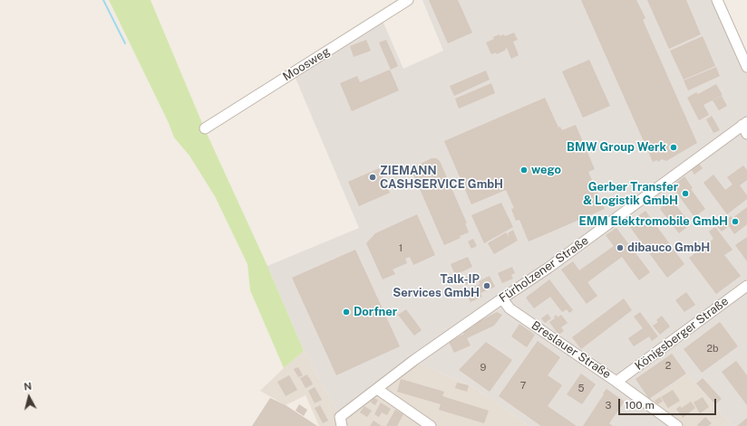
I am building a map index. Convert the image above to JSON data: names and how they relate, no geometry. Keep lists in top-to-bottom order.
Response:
{
  "streets": {
    "street": [
      "Moosweg",
      "Fürholzener Straße",
      "Königsberger Straße",
      "Breslauer Straße"
    ]
  },
  "crossings": [
    ["Fürholzener Straße", "Breslauer Straße"],
    ["Königsberger Straße", "Breslauer Straße"]
  ],
  "places": [
    "BMW Group Werk",
    "wego",
    "ZIEMANN CASHSERVICE GmbH",
    "Gerber Transfer & Logistik GmbH",
    "EMM Elektromobile GmbH",
    "dibauco GmbH",
    "Talk-IP Services GmbH",
    "Dorfner"
  ],
  "house_numbers": [
    "1",
    "2b",
    "2",
    "9",
    "7",
    "5",
    "3"
  ],
  "scale_bar": "100 m",
  "north": "top"
}
